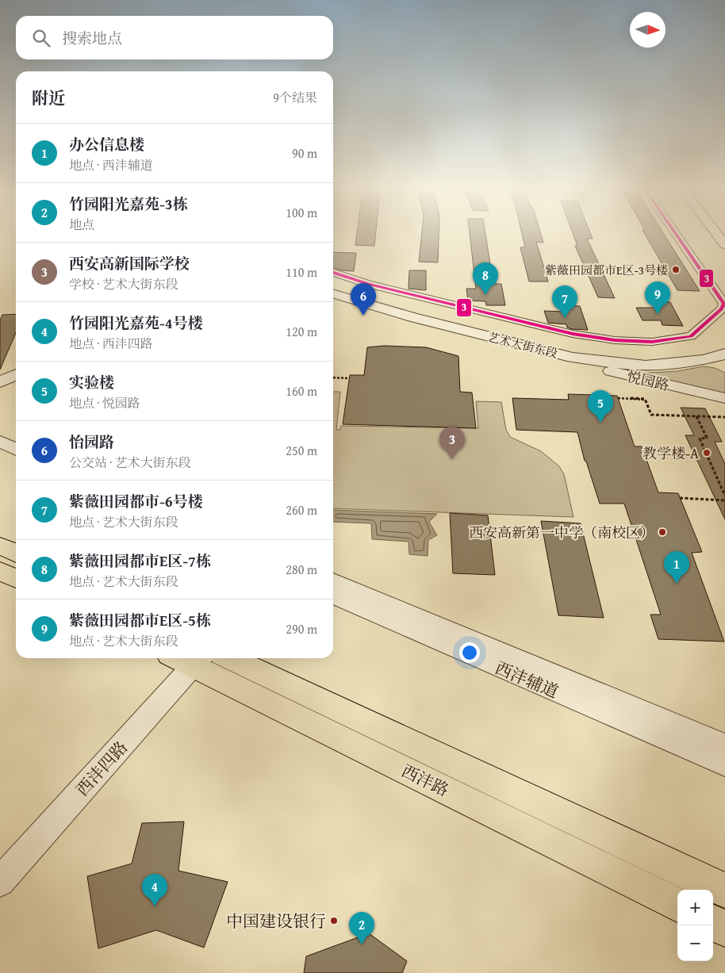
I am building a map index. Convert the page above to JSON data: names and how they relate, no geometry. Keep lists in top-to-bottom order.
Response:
{
  "streets": {
    "highway": ["西沣路"],
    "street": [
      "艺术大街东段",
      "悦园路",
      "西沣辅道",
      "西沣四路"
    ]
  },
  "crossings": [
    ["艺术大街东段", "悦园路"],
    ["西沣四路", "西沣路"]
  ],
  "places": [
    "紫薇田园都市E区-3号楼",
    "教学楼-A",
    "西安高新第一中学（南校区）",
    "中国建设银行"
  ],
  "lines": ["transit line 3"],
  "north": "right",
  "page": {
    "search": "搜索地点",
    "heading": ["附近", "9个结果"],
    "list": [
      {
        "mark": "1",
        "name": "办公信息楼",
        "note": "地点 · 西沣辅道",
        "value": "90 m"
      },
      {
        "mark": "2",
        "name": "竹园阳光嘉苑-3栋",
        "note": "地点",
        "value": "100 m"
      },
      {
        "mark": "3",
        "name": "西安高新国际学校",
        "note": "学校 · 艺术大街东段",
        "value": "110 m"
      },
      {
        "mark": "4",
        "name": "竹园阳光嘉苑-4号楼",
        "note": "地点 · 西沣四路",
        "value": "120 m"
      },
      {
        "mark": "5",
        "name": "实验楼",
        "note": "地点 · 悦园路",
        "value": "160 m"
      },
      {
        "mark": "6",
        "name": "怡园路",
        "note": "公交站 · 艺术大街东段",
        "value": "250 m"
      },
      {
        "mark": "7",
        "name": "紫薇田园都市-6号楼",
        "note": "地点 · 艺术大街东段",
        "value": "260 m"
      },
      {
        "mark": "8",
        "name": "紫薇田园都市E区-7栋",
        "note": "地点 · 艺术大街东段",
        "value": "280 m"
      },
      {
        "mark": "9",
        "name": "紫薇田园都市E区-5栋",
        "note": "地点 · 艺术大街东段",
        "value": "290 m"
      }
    ],
    "pins": [
      "8",
      "9",
      "6",
      "7",
      "5",
      "3",
      "1",
      "4",
      "2"
    ],
    "map_buttons": ["+", "−"]
  }
}
